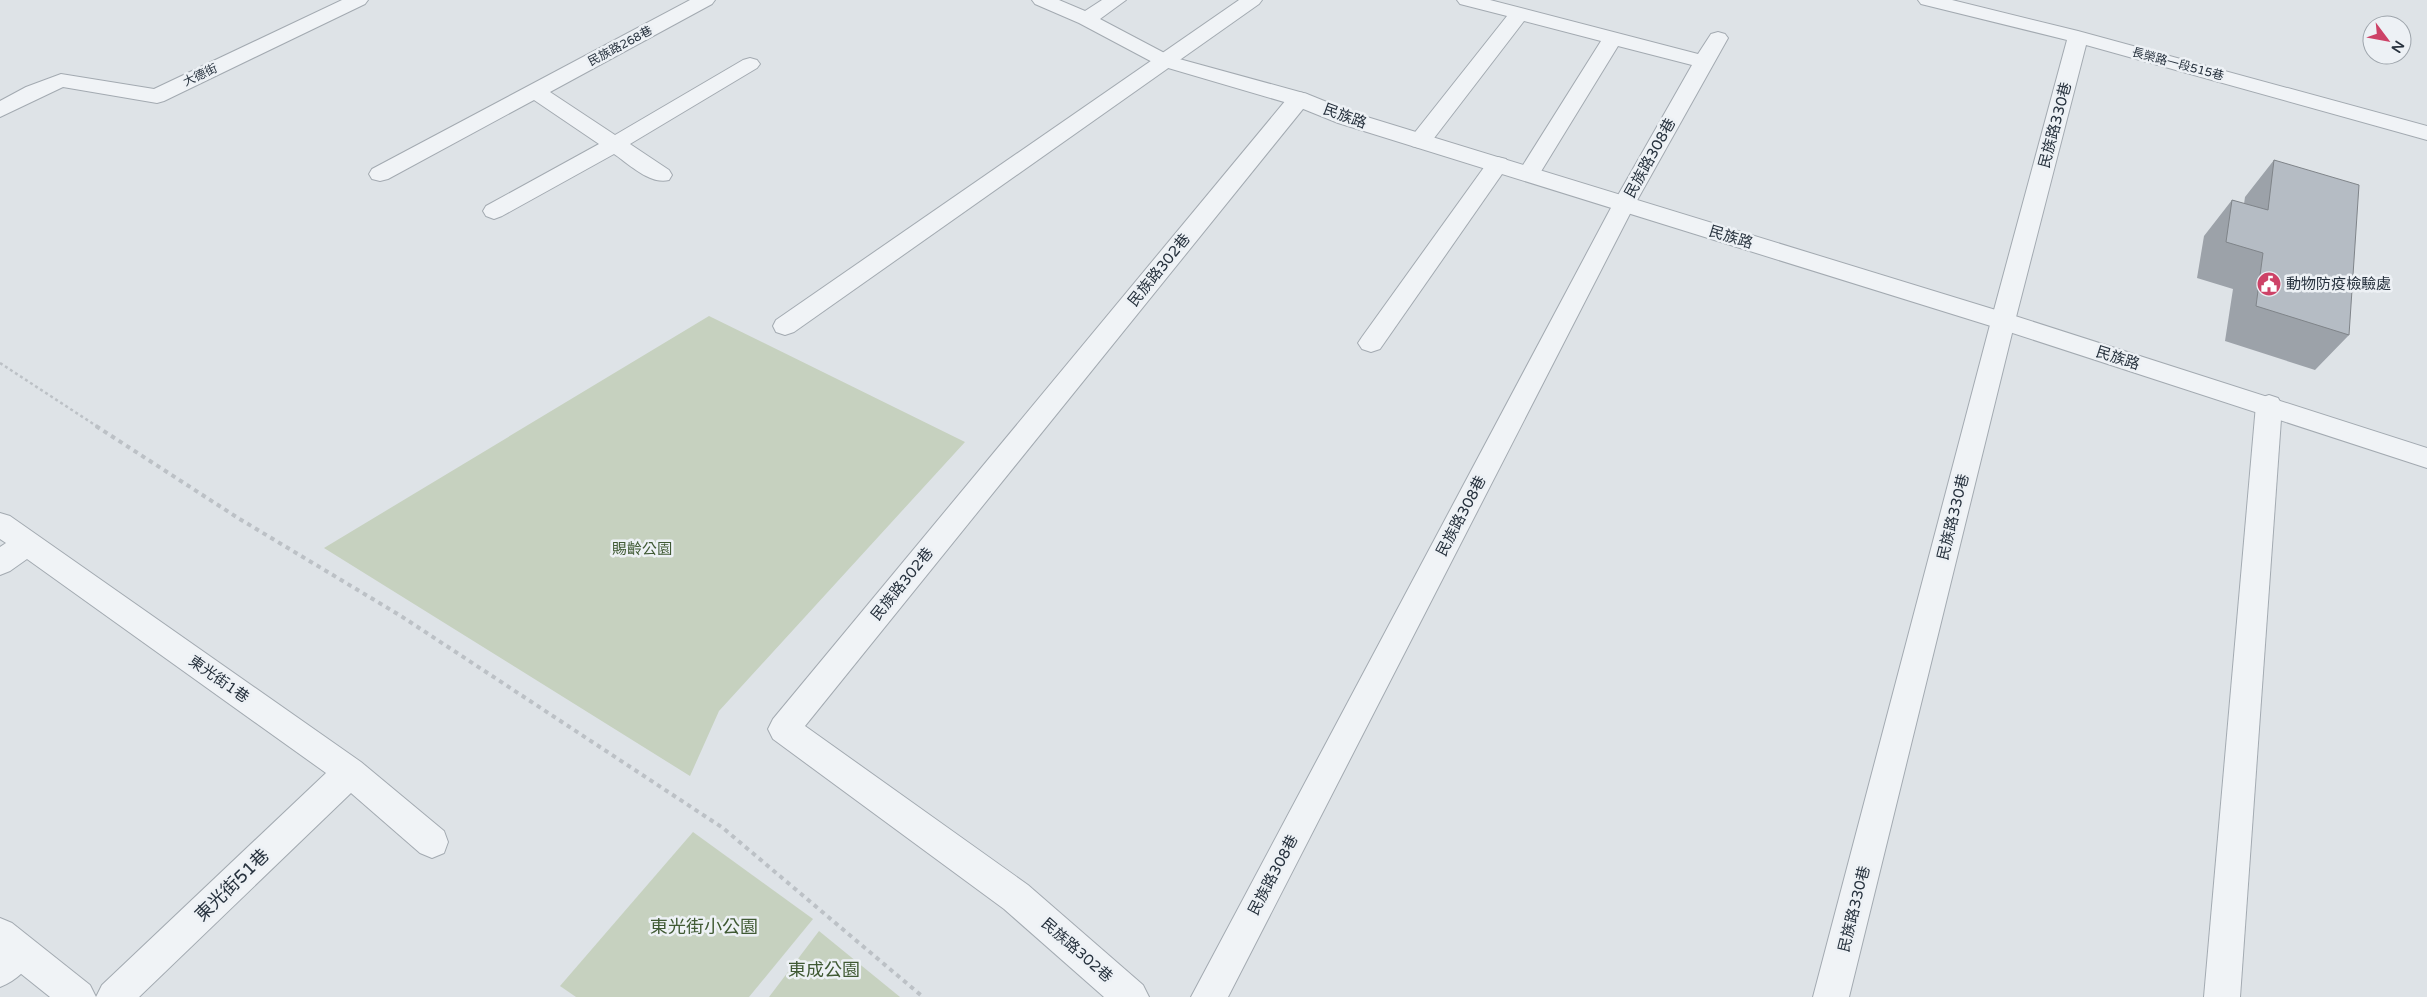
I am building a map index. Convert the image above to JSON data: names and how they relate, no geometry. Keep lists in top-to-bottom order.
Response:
{
  "streets": {
    "street": [
      "民族路268巷",
      "長榮路一段515巷",
      "大德街",
      "民族路",
      "民族路330巷",
      "民族路308巷",
      "民族路302巷",
      "東光街1巷",
      "東光街51巷"
    ]
  },
  "crossings": [
    ["長榮路一段515巷", "民族路330巷"],
    ["民族路", "民族路330巷"],
    ["民族路", "民族路308巷"],
    ["民族路", "民族路302巷"],
    ["東光街1巷", "東光街51巷"]
  ],
  "parks": ["賜齡公園", "東光街小公園", "東成公園"],
  "places": {
    "public building": ["動物防疫檢驗處"]
  },
  "north": "bottom right"
}
